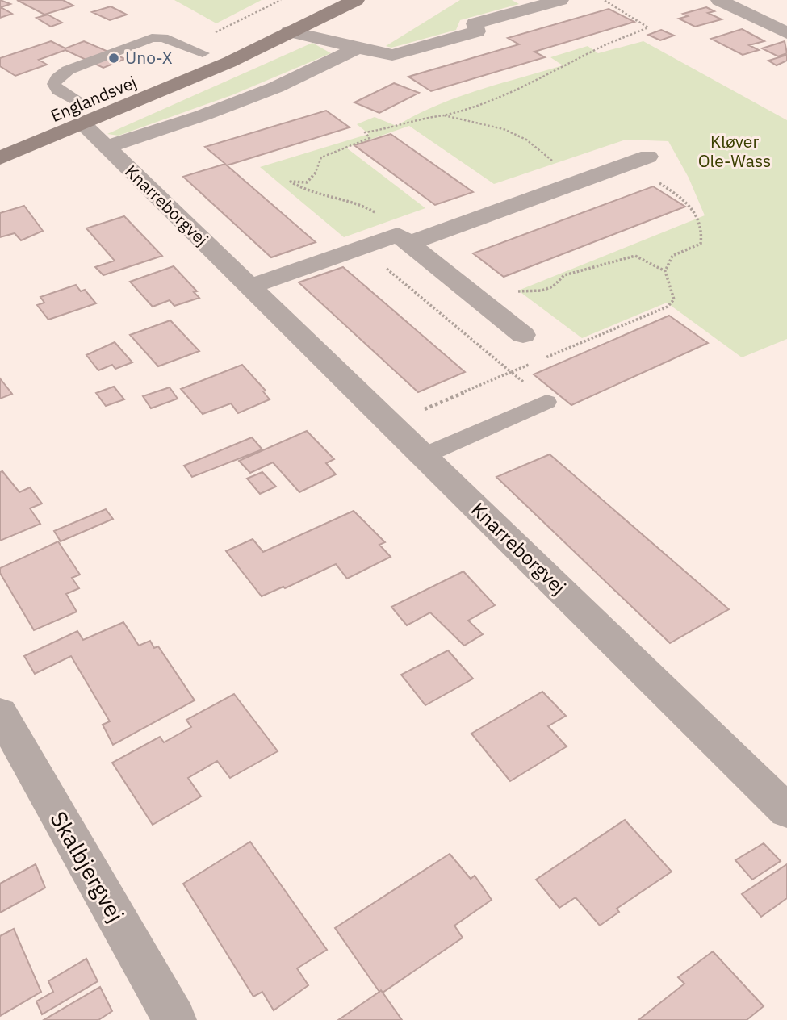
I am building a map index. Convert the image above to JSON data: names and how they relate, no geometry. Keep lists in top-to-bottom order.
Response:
{
  "streets": {
    "street": ["Englandsvej", "Knarreborgvej", "Skalbjergvej"]
  },
  "crossings": [
    ["Englandsvej", "Knarreborgvej"]
  ],
  "parks": ["Kløver Ole-Wass"],
  "places": ["Uno-X"]
}
